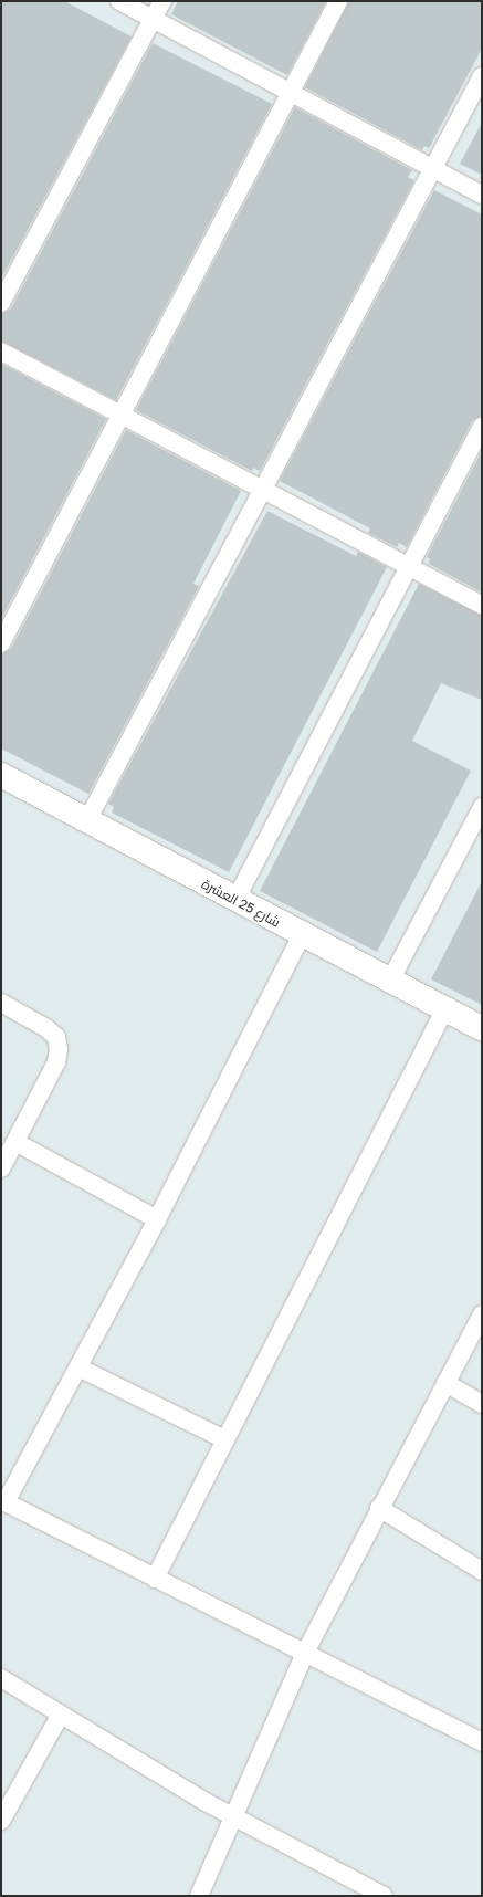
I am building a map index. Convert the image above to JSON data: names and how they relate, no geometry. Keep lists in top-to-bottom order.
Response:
{
  "streets": {
    "street": ["شارع 25 العشرة"]
  }
}
